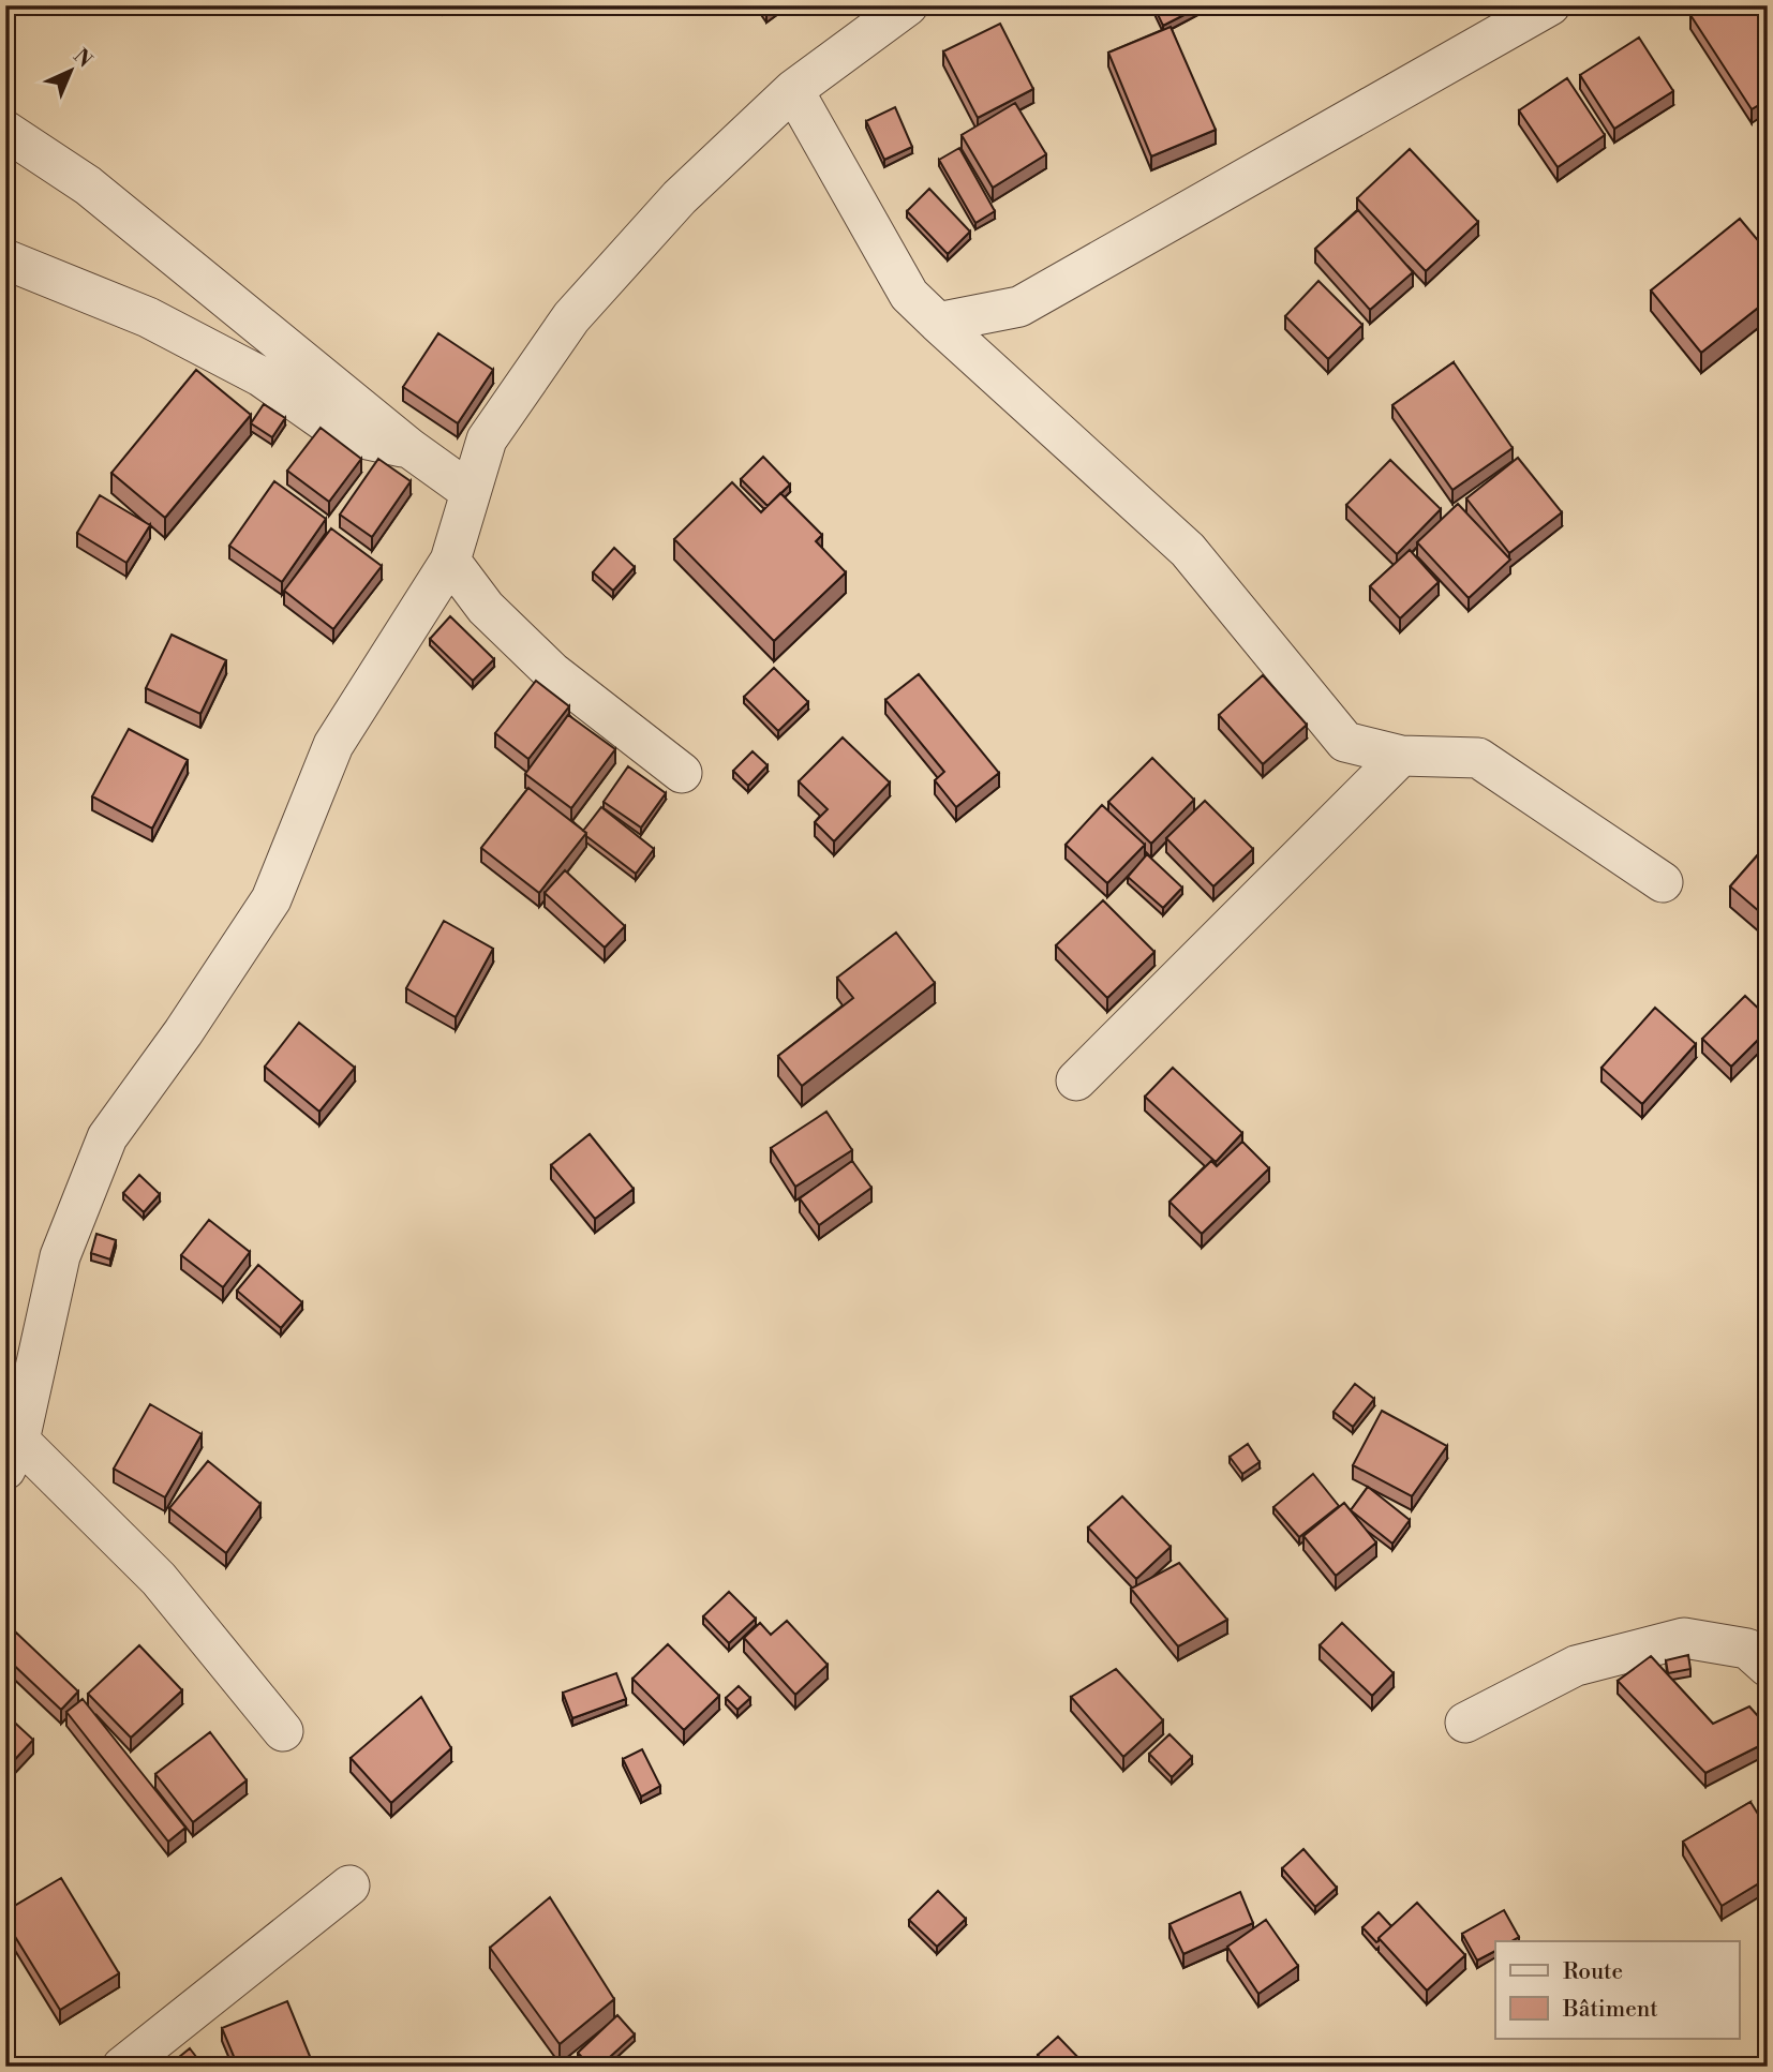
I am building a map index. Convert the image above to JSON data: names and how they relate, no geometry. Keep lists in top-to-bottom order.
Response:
{
  "legend": ["Route", "Bâtiment"],
  "north": "top right"
}
